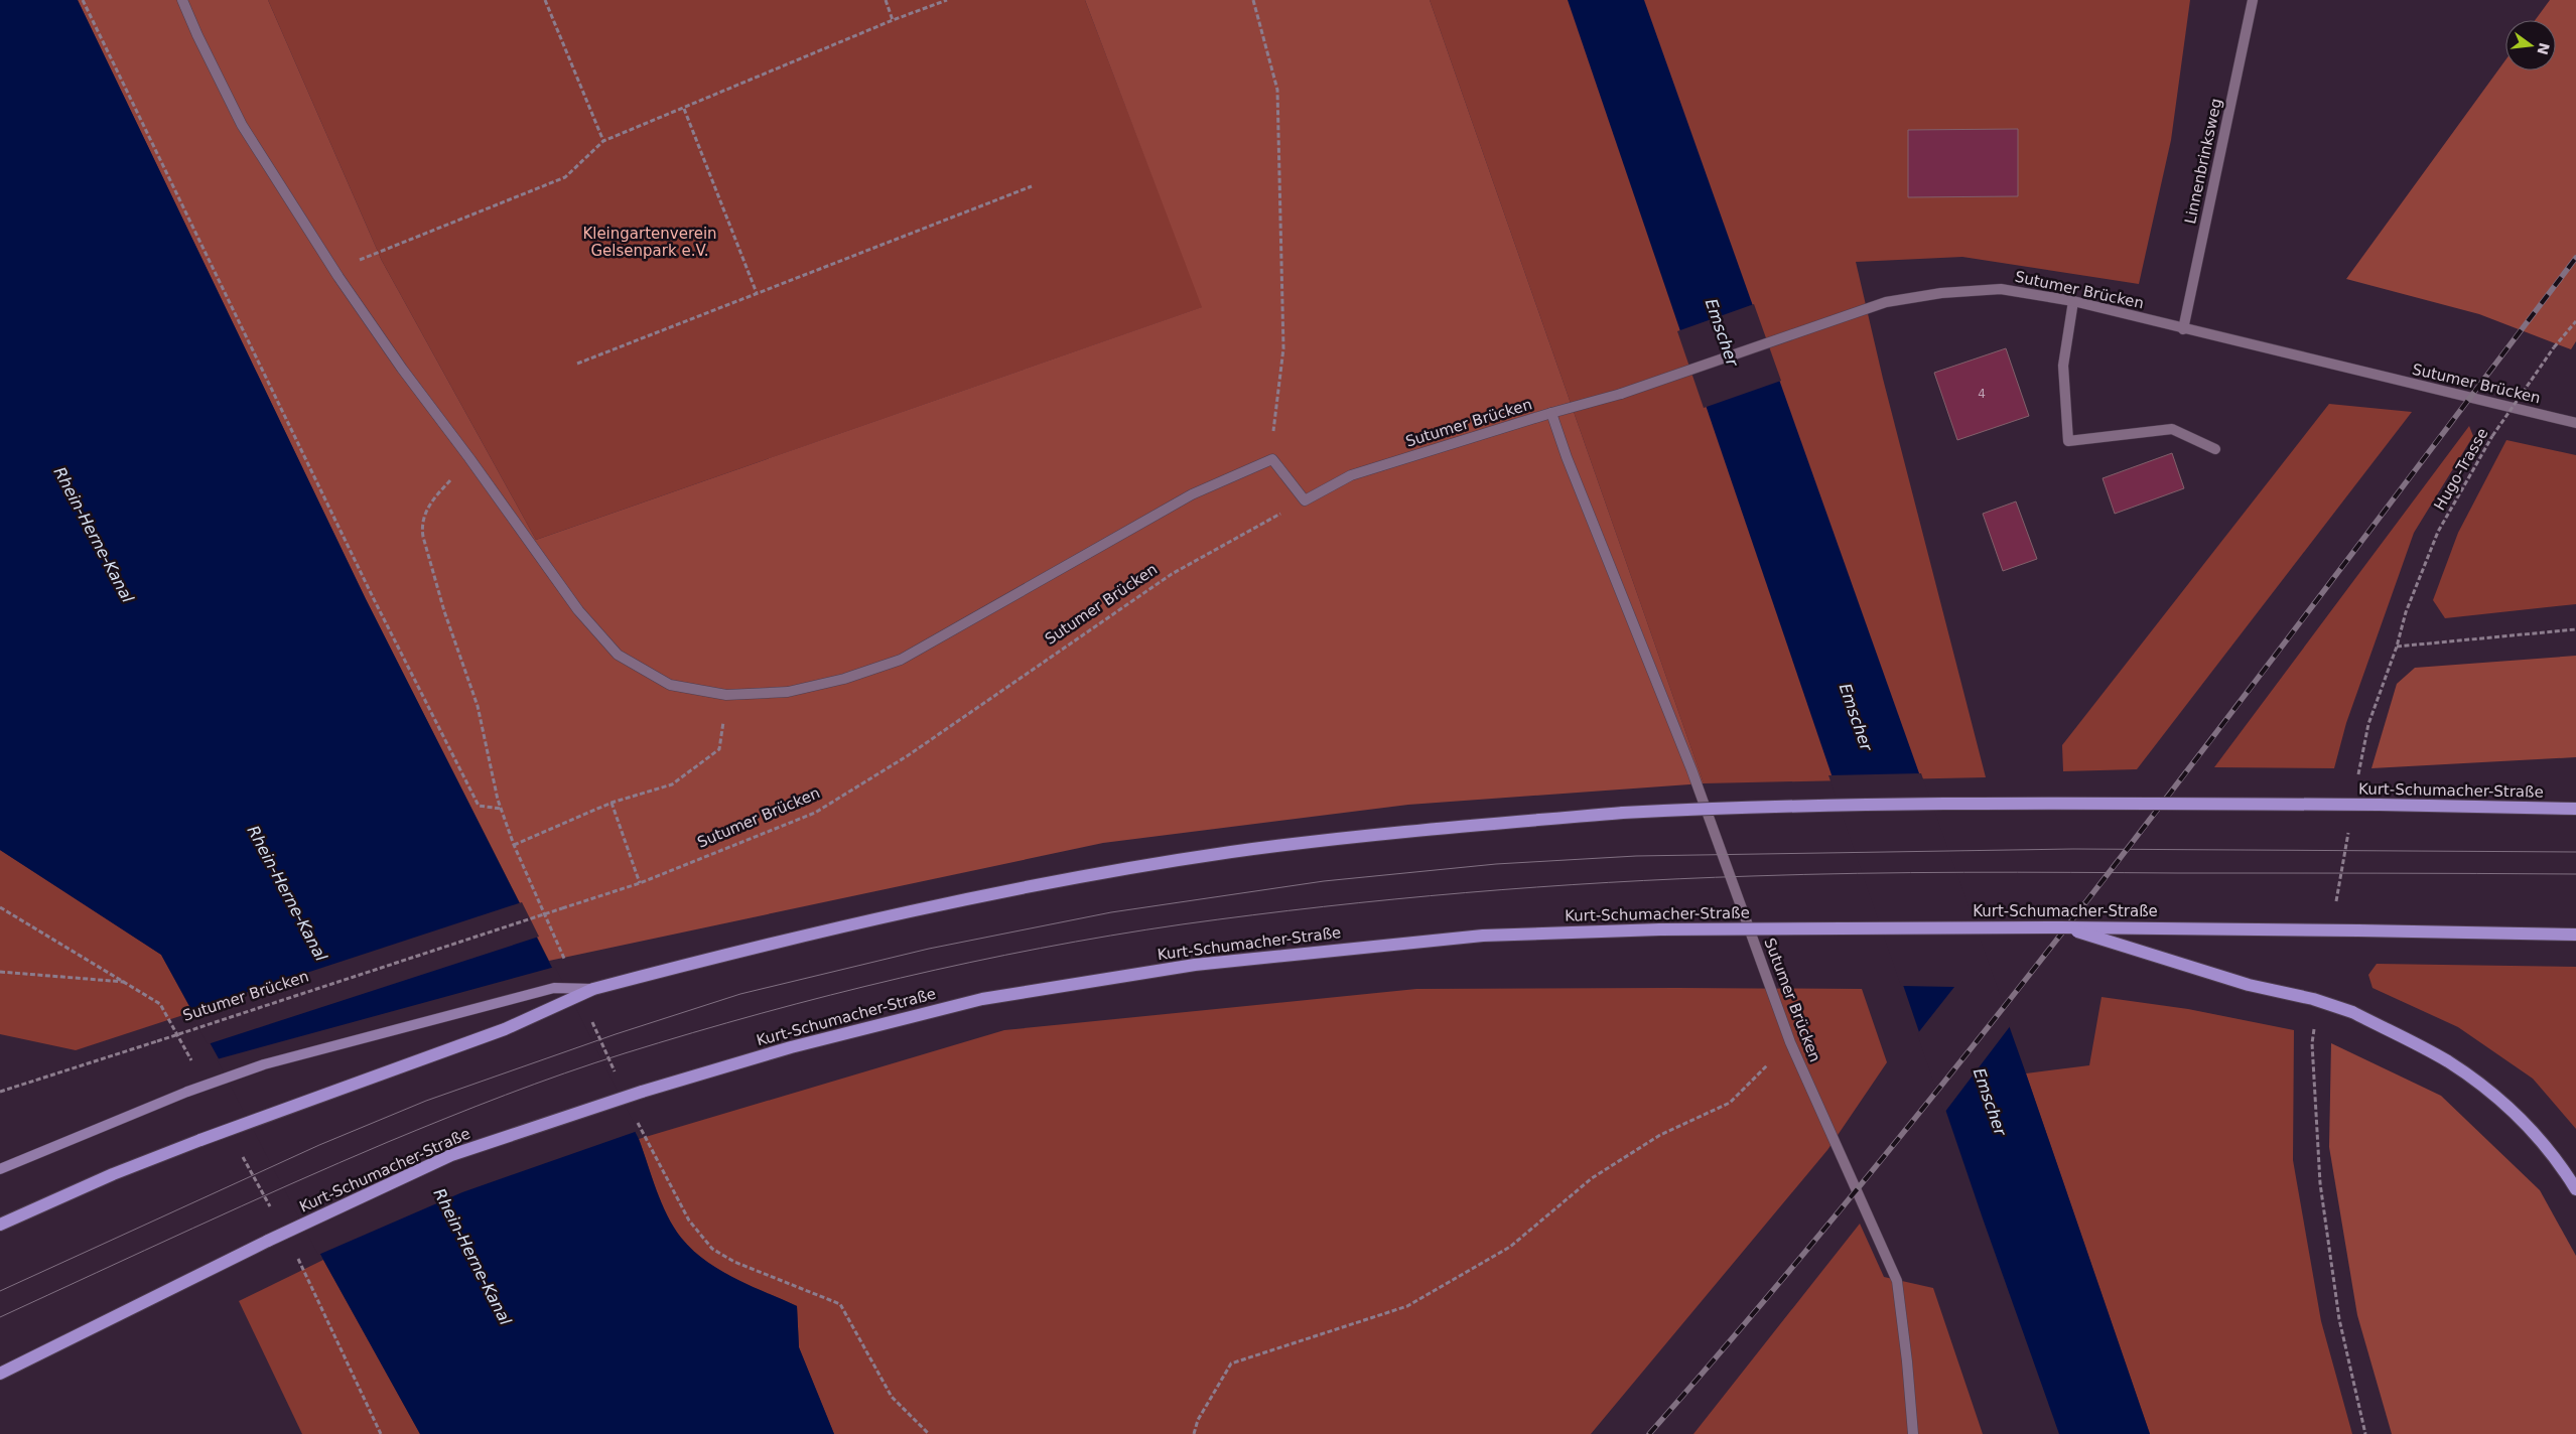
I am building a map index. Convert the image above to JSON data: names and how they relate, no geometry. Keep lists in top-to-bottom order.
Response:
{
  "streets": {
    "main road": ["Kurt-Schumacher-Straße"],
    "street": ["Linnenbrinksweg", "Sutumer Brücken"],
    "path": ["Hugo-Trasse"]
  },
  "crossings": [
    ["Linnenbrinksweg", "Sutumer Brücken"]
  ],
  "water": ["Emscher", "Rhein-Herne-Kanal"],
  "parks": ["Kleingartenverein Gelsenpark e.V."],
  "house_numbers": ["4"],
  "north": "right"
}
